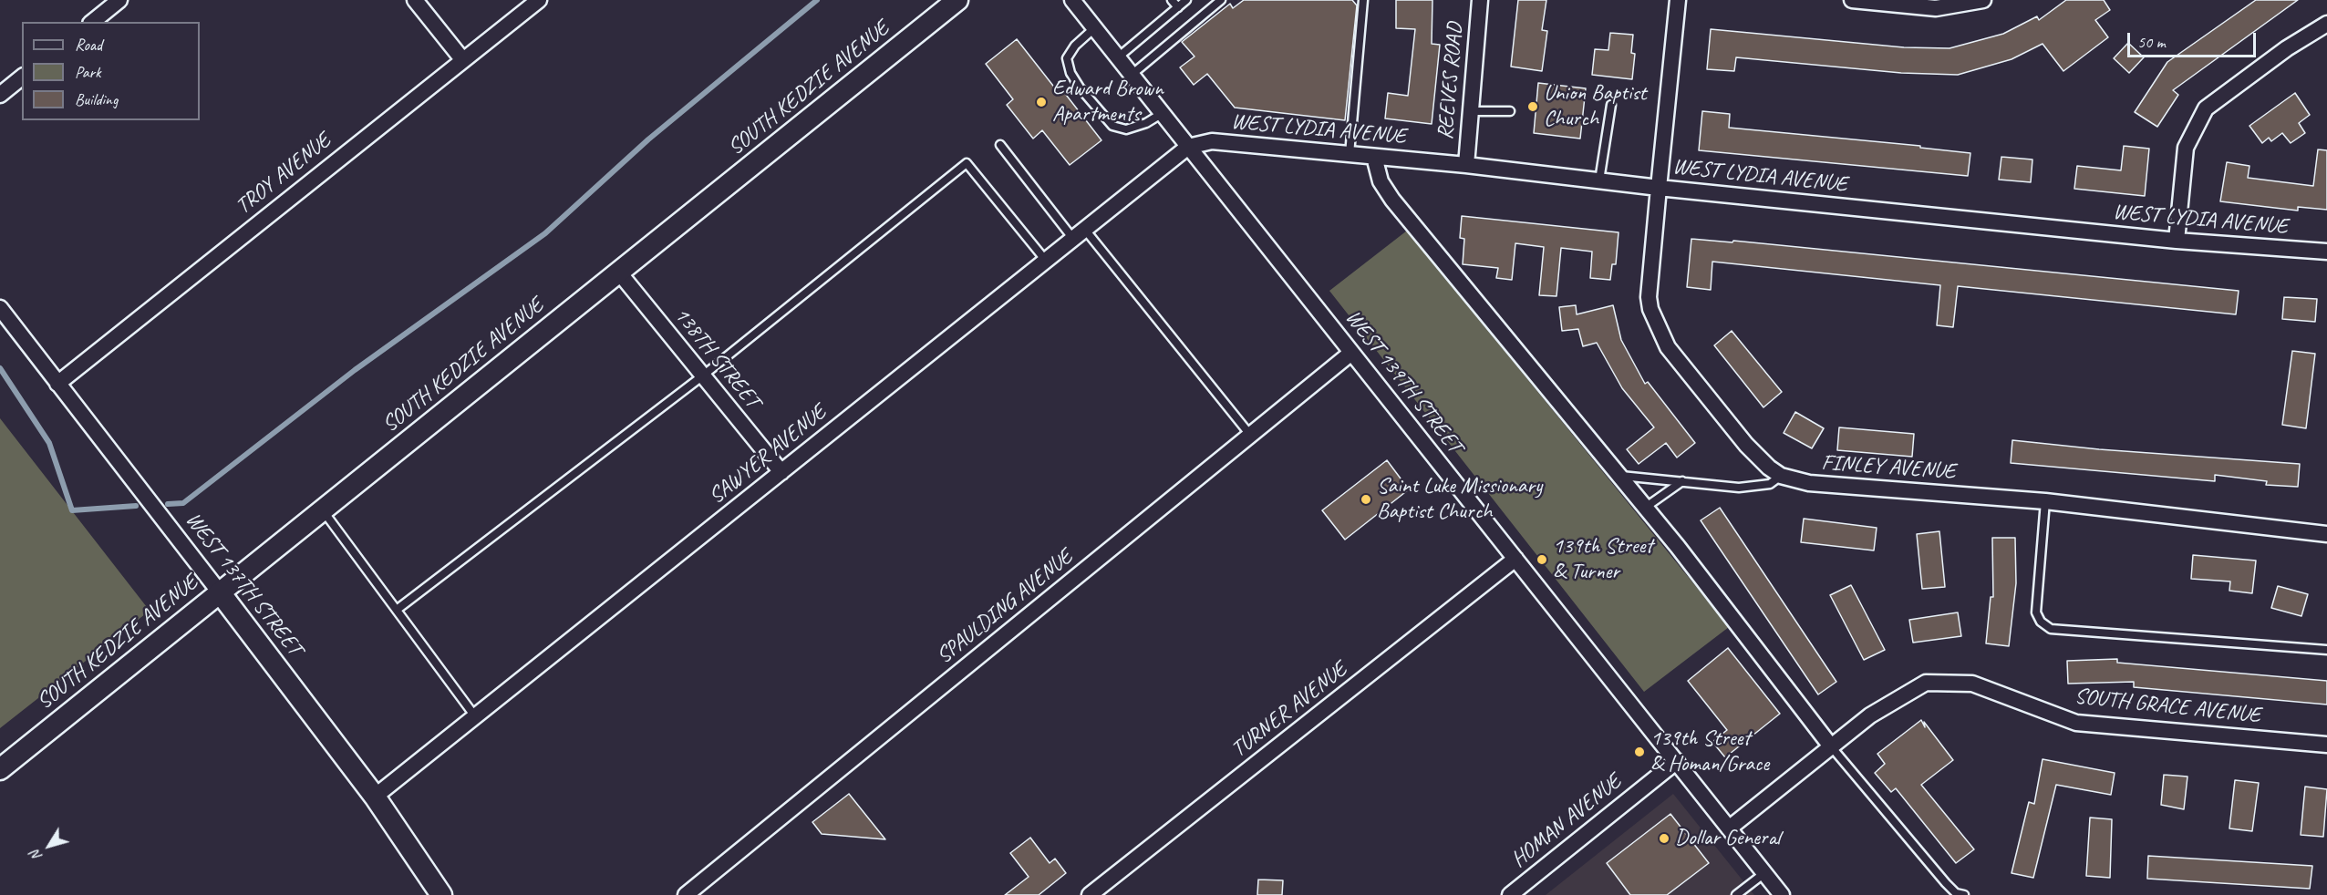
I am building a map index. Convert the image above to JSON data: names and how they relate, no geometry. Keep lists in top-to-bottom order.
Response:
{
  "streets": {
    "main road": ["SOUTH KEDZIE AVENUE", "WEST 137TH STREET"],
    "street": [
      "REEVES ROAD",
      "WEST LYDIA AVENUE",
      "TROY AVENUE",
      "138TH STREET",
      "WEST 139TH STREET",
      "SAWYER AVENUE",
      "FINLEY AVENUE",
      "SPAULDING AVENUE",
      "SOUTH GRACE AVENUE",
      "TURNER AVENUE",
      "HOMAN AVENUE"
    ]
  },
  "crossings": [
    ["REEVES ROAD", "WEST LYDIA AVENUE"],
    ["SOUTH KEDZIE AVENUE", "138TH STREET"],
    ["SOUTH KEDZIE AVENUE", "WEST 137TH STREET"],
    ["WEST LYDIA AVENUE", "WEST 139TH STREET"],
    ["WEST LYDIA AVENUE", "SAWYER AVENUE"],
    ["WEST LYDIA AVENUE", "FINLEY AVENUE"],
    ["TROY AVENUE", "WEST 137TH STREET"],
    ["138TH STREET", "SAWYER AVENUE"],
    ["WEST 139TH STREET", "SAWYER AVENUE"],
    ["WEST 139TH STREET", "SPAULDING AVENUE"],
    ["WEST 139TH STREET", "SOUTH GRACE AVENUE"],
    ["WEST 139TH STREET", "TURNER AVENUE"],
    ["WEST 139TH STREET", "HOMAN AVENUE"],
    ["SAWYER AVENUE", "WEST 137TH STREET"]
  ],
  "places": [
    "Edward Brown Apartments",
    "Union Baptist Church",
    "Saint Luke Missionary Baptist Church",
    "139th Street & Turner",
    "139th Street & Homan/Grace",
    "Dollar General"
  ],
  "legend": ["Road", "Park", "Building"],
  "scale_bar": "50 m",
  "north": "bottom left"
}
